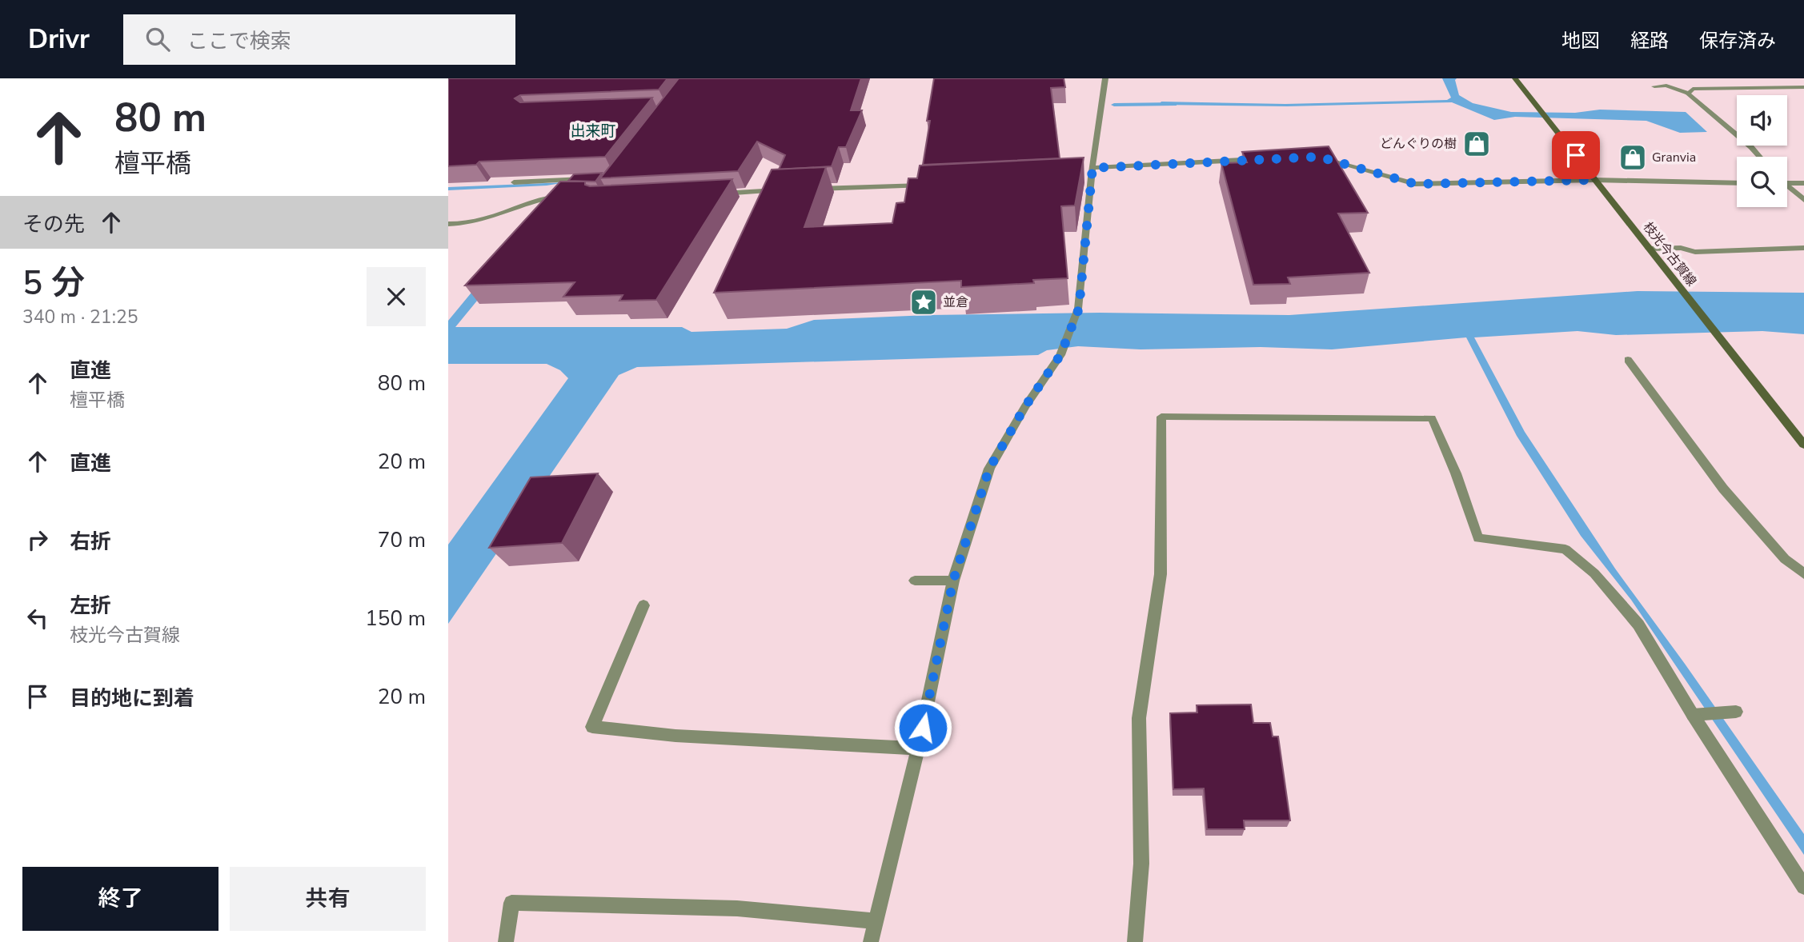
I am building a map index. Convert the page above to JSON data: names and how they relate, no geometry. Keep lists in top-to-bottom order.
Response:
{
  "streets": {
    "main road": ["枝光今古賀線"]
  },
  "districts": ["出来町"],
  "places": {
    "shop": ["どんぐりの樹", "Granvia"],
    "place": ["並倉"]
  },
  "page": {
    "header": "Drivr",
    "search": "ここで検索",
    "nav": ["地図", "経路", "保存済み"],
    "turn": ["80 m", "檀平橋"],
    "then": "その先",
    "heading": ["5 分", "340 m · 21:25"],
    "list": [
      {
        "name": "直進",
        "note": "檀平橋",
        "value": "80 m"
      },
      {
        "name": "直進",
        "value": "20 m"
      },
      {
        "name": "右折",
        "value": "70 m"
      },
      {
        "name": "左折",
        "note": "枝光今古賀線",
        "value": "150 m"
      },
      {
        "name": "目的地に到着",
        "value": "20 m"
      }
    ],
    "buttons": ["終了", "共有"]
  }
}
